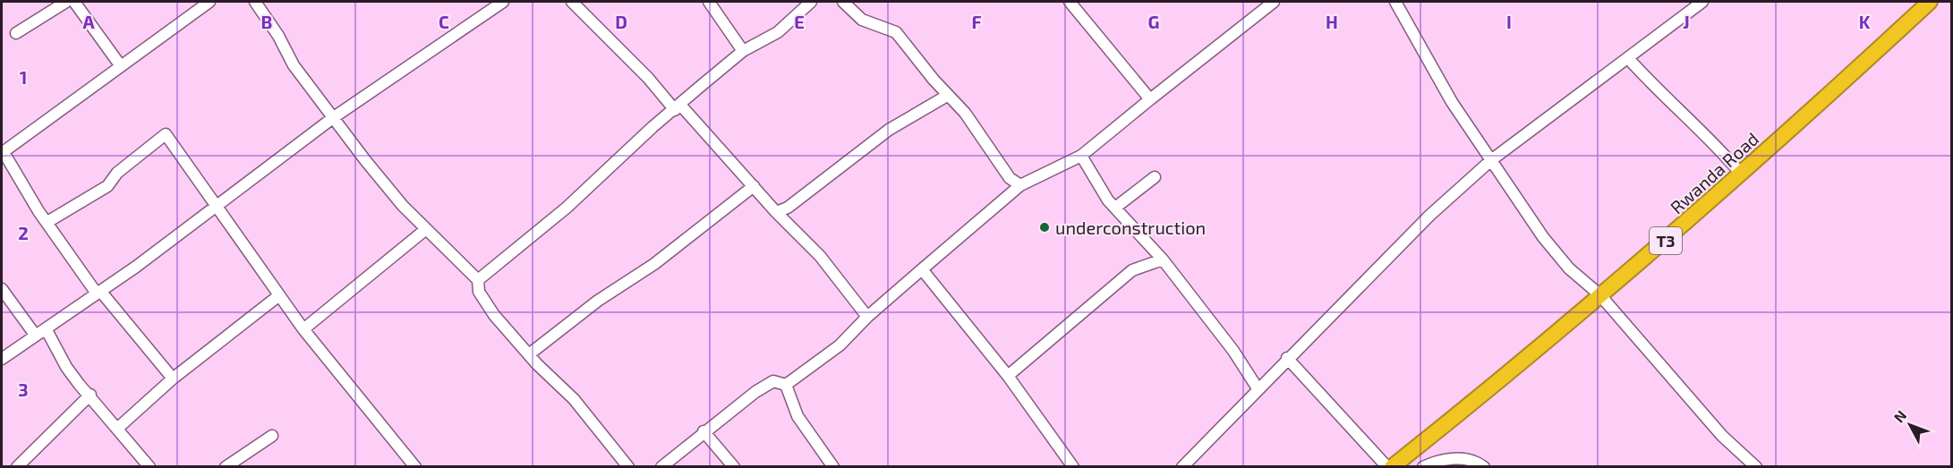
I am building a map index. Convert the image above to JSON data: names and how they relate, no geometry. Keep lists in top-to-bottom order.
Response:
{
  "streets": {
    "highway": ["Rwanda Road", "T3"]
  },
  "places": ["underconstruction"],
  "north": "top left",
  "grid": {
    "columns": [
      "A",
      "B",
      "C",
      "D",
      "E",
      "F",
      "G",
      "H",
      "I",
      "J",
      "K"
    ],
    "rows": ["1", "2", "3"]
  }
}
